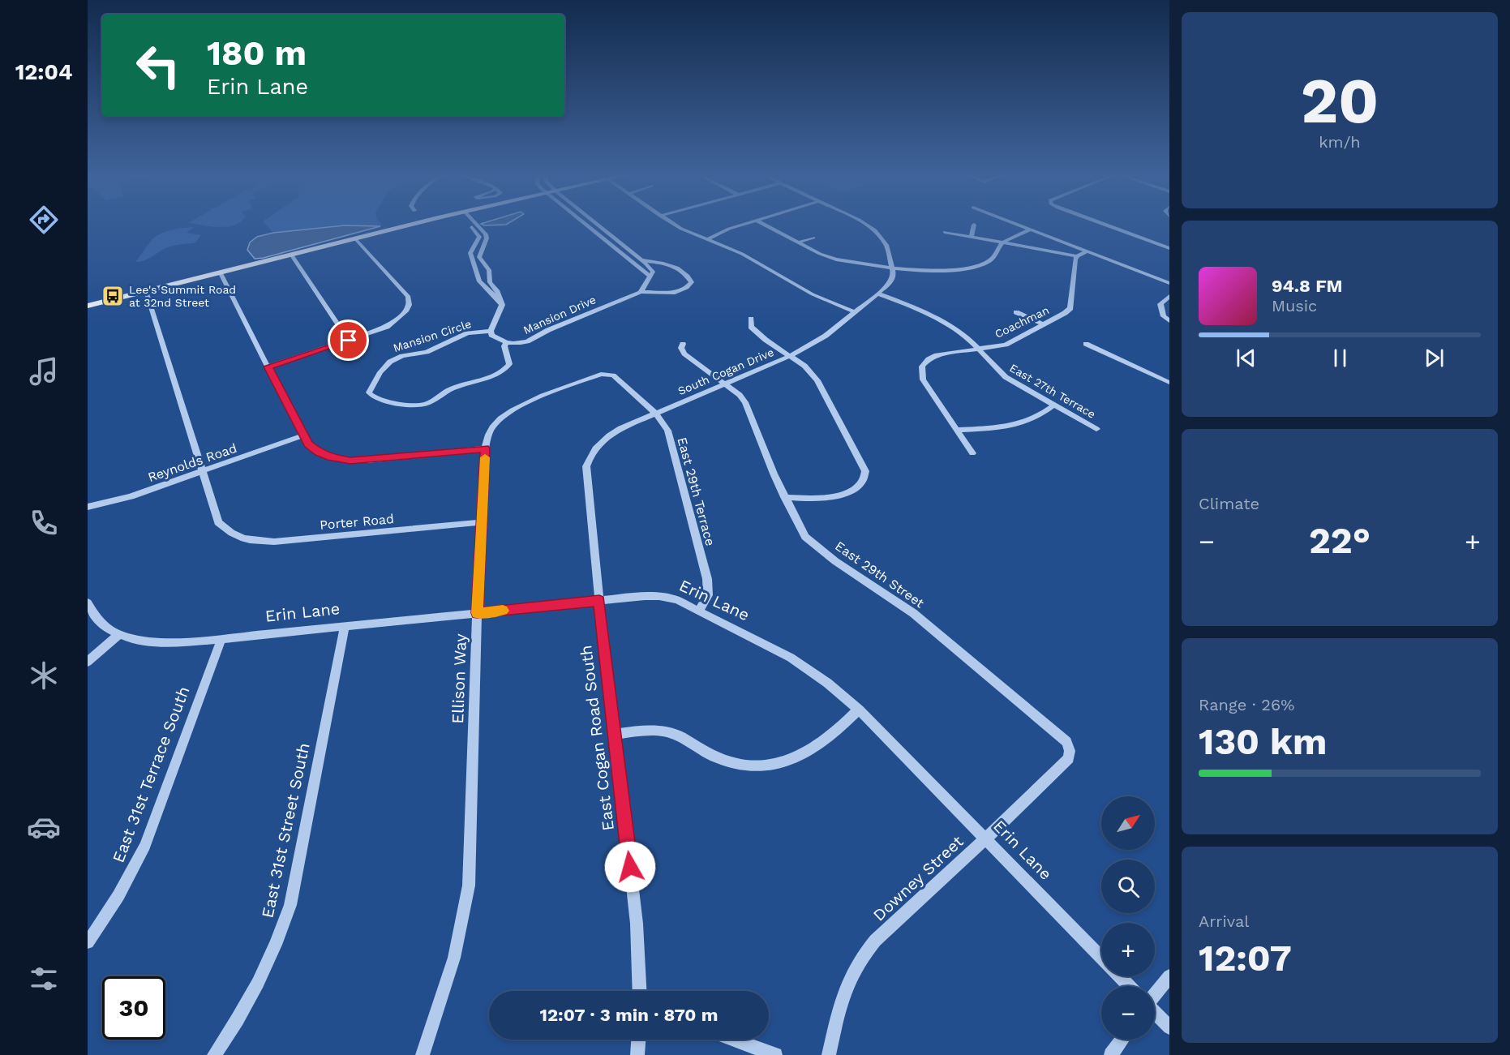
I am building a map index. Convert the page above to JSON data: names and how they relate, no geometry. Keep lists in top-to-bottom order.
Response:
{
  "streets": {
    "street": [
      "Mansion Drive",
      "Coachman",
      "Mansion Circle",
      "South Cogan Drive",
      "East 27th Terrace",
      "Reynolds Road",
      "East 29th Terrace",
      "Porter Road",
      "East 29th Street",
      "Erin Lane",
      "Ellison Way",
      "East Cogan Road South",
      "East 31st Terrace South",
      "East 31st Street South",
      "Downey Street"
    ]
  },
  "crossings": [
    ["Mansion Drive", "Mansion Circle"],
    ["Coachman", "East 27th Terrace"],
    ["South Cogan Drive", "East 27th Terrace"],
    ["South Cogan Drive", "East 29th Terrace"],
    ["South Cogan Drive", "East 29th Street"],
    ["South Cogan Drive", "East Cogan Road South"],
    ["Reynolds Road", "Porter Road"],
    ["East 29th Terrace", "Erin Lane"],
    ["East 29th Terrace", "Ellison Way"],
    ["Porter Road", "Ellison Way"],
    ["East 29th Street", "Downey Street"],
    ["Erin Lane", "Ellison Way"],
    ["Erin Lane", "East Cogan Road South"],
    ["Erin Lane", "East 31st Terrace South"],
    ["Erin Lane", "East 31st Street South"],
    ["Erin Lane", "Downey Street"]
  ],
  "places": {
    "bus stop": ["Lee's Summit Road at 32nd Street"]
  },
  "north": "top right",
  "page": {
    "tabs": "12:04",
    "tile": [
      ["20", "km/h"],
      "Climate",
      ["Range · 26%", "130 km"],
      ["Arrival", "12:07"]
    ],
    "turn": ["180 m", "Erin Lane"],
    "song": ["94.8 FM", "Music"],
    "heat": ["−", "22°", "+"],
    "map_buttons": ["+", "−"],
    "limit": "30",
    "trip": "12:07 · 3 min · 870 m"
  }
}
